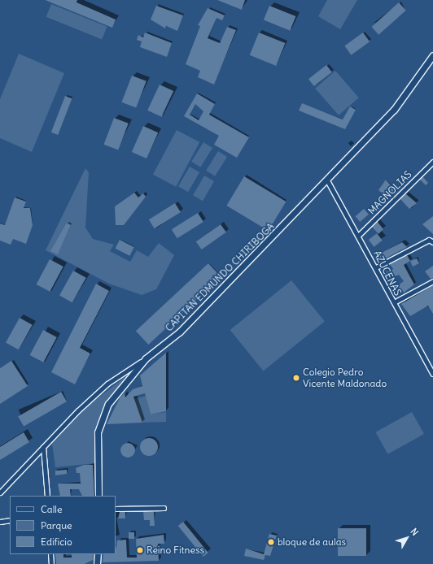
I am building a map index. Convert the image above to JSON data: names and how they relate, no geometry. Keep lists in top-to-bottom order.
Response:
{
  "streets": {
    "street": ["MAGNOLIAS", "AZUCENAS", "CAPITAN EDMUNDO CHIRIBOGA"]
  },
  "crossings": [
    ["MAGNOLIAS", "AZUCENAS"],
    ["AZUCENAS", "CAPITAN EDMUNDO CHIRIBOGA"]
  ],
  "places": ["Colegio Pedro Vicente Maldonado", "bloque de aulas", "Reino Fitness"],
  "legend": ["Calle", "Parque", "Edificio"],
  "north": "top right"
}
